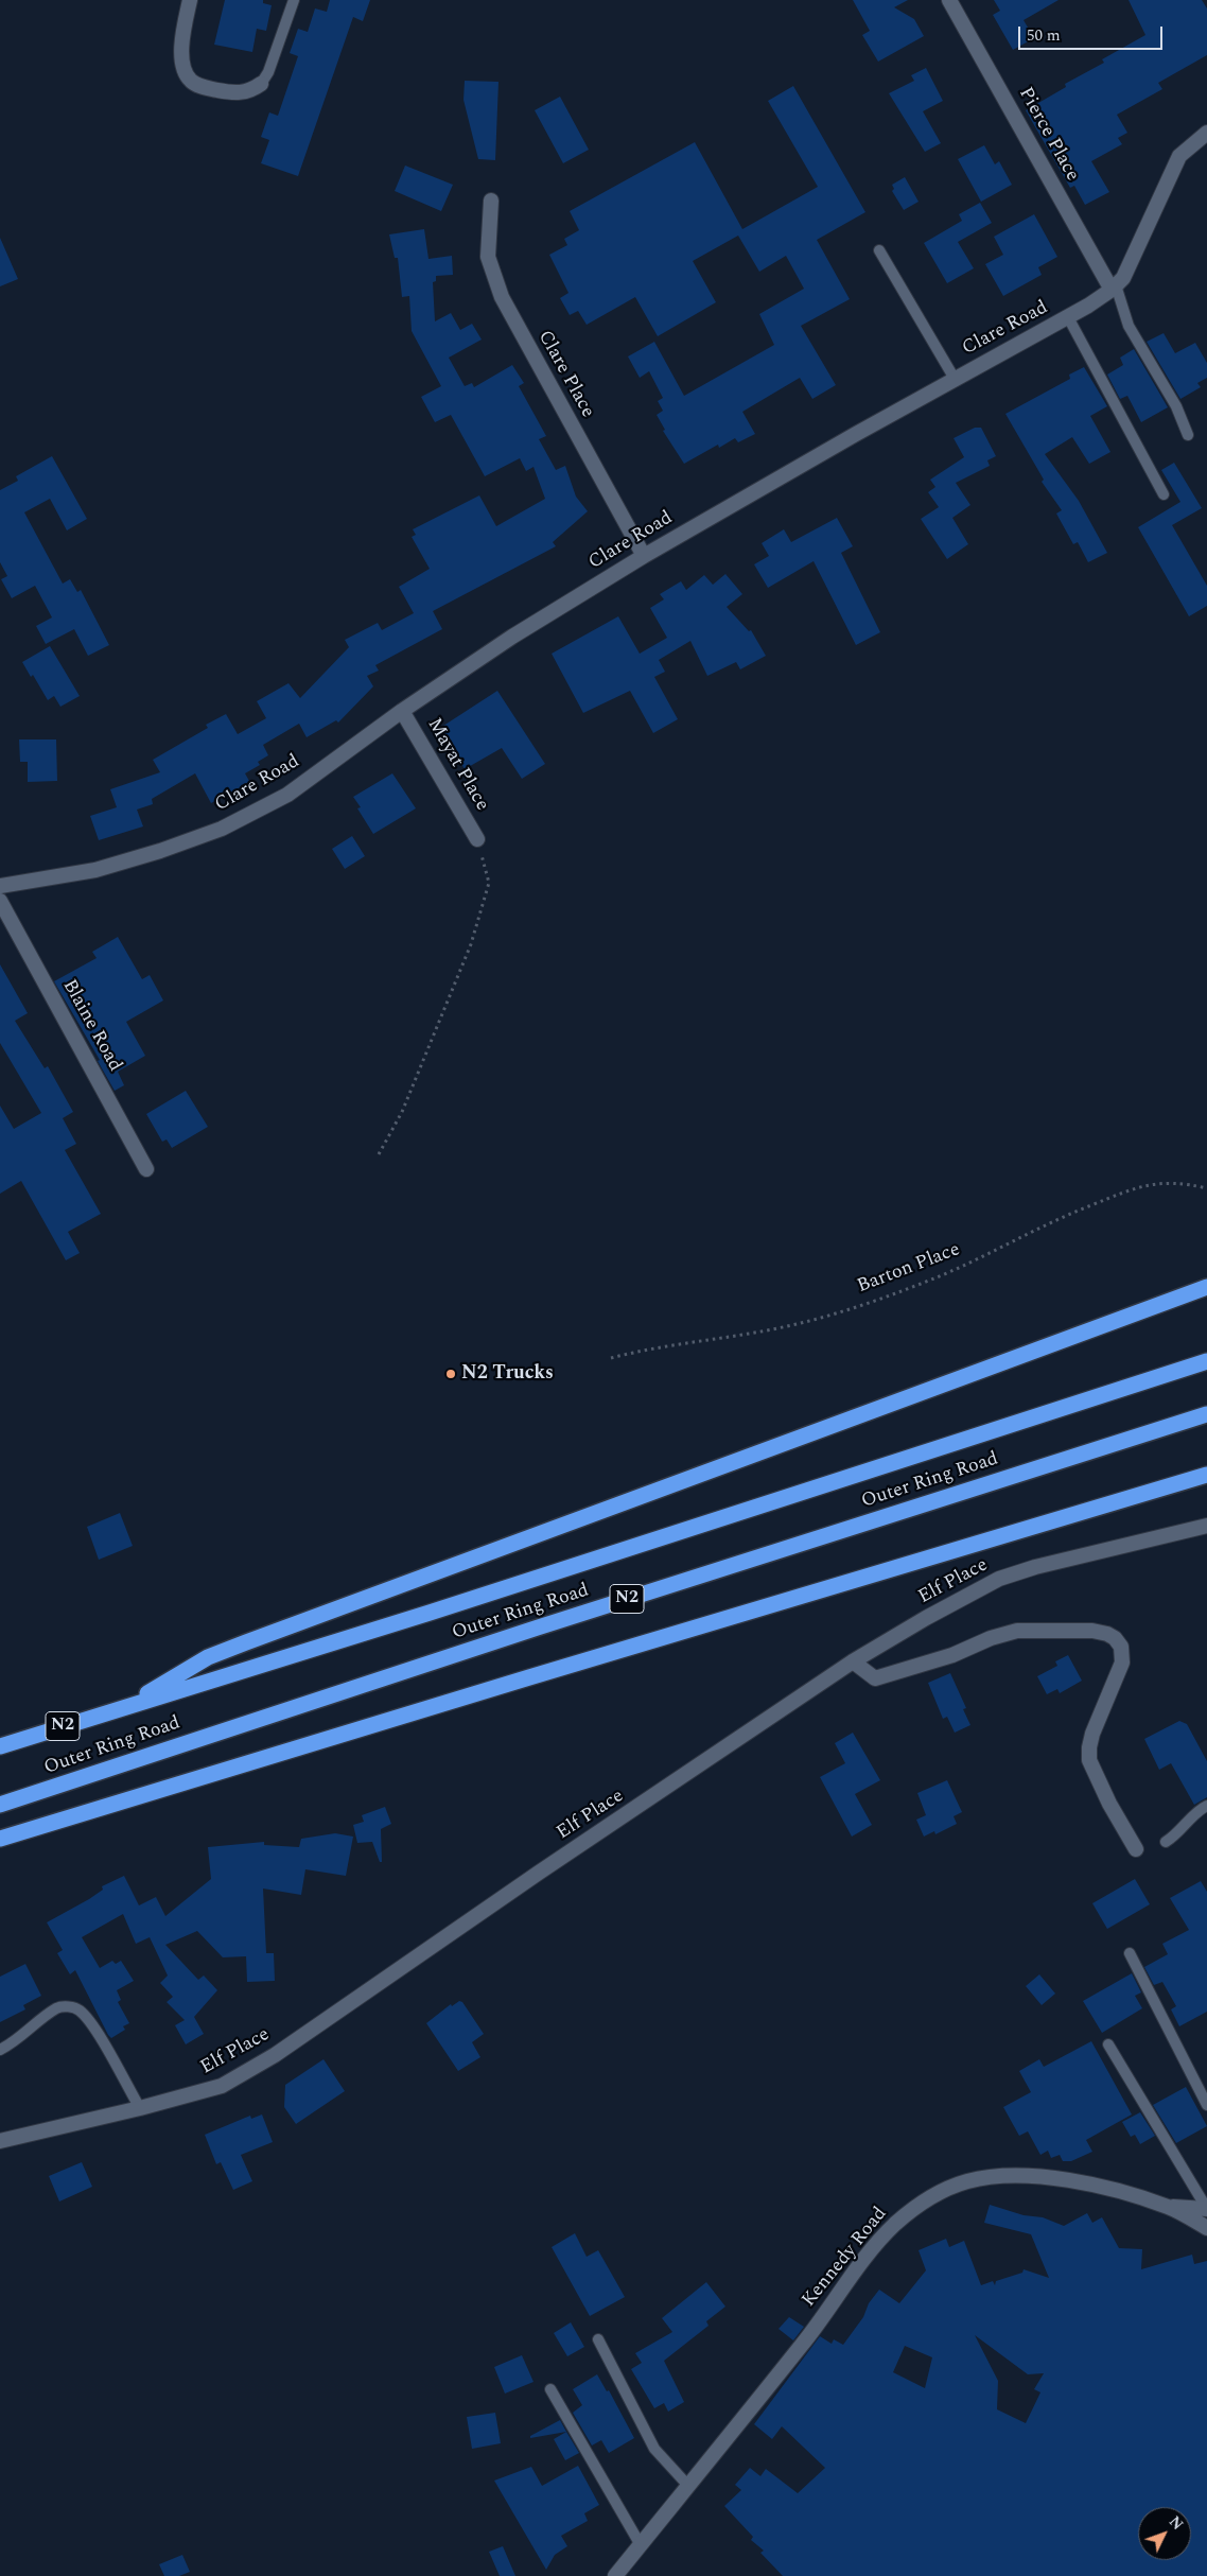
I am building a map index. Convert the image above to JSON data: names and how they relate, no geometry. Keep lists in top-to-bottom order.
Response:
{
  "streets": {
    "highway": ["Outer Ring Road", "N2"],
    "street": [
      "Pierce Place",
      "Clare Road",
      "Clare Place",
      "Mayat Place",
      "Blaine Road",
      "Elf Place",
      "Kennedy Road"
    ],
    "path": ["Barton Place"]
  },
  "crossings": [
    ["Pierce Place", "Clare Road"],
    ["Clare Road", "Clare Place"],
    ["Clare Road", "Mayat Place"]
  ],
  "places": ["N2 Trucks"],
  "scale_bar": "50 m",
  "north": "top right"
}
